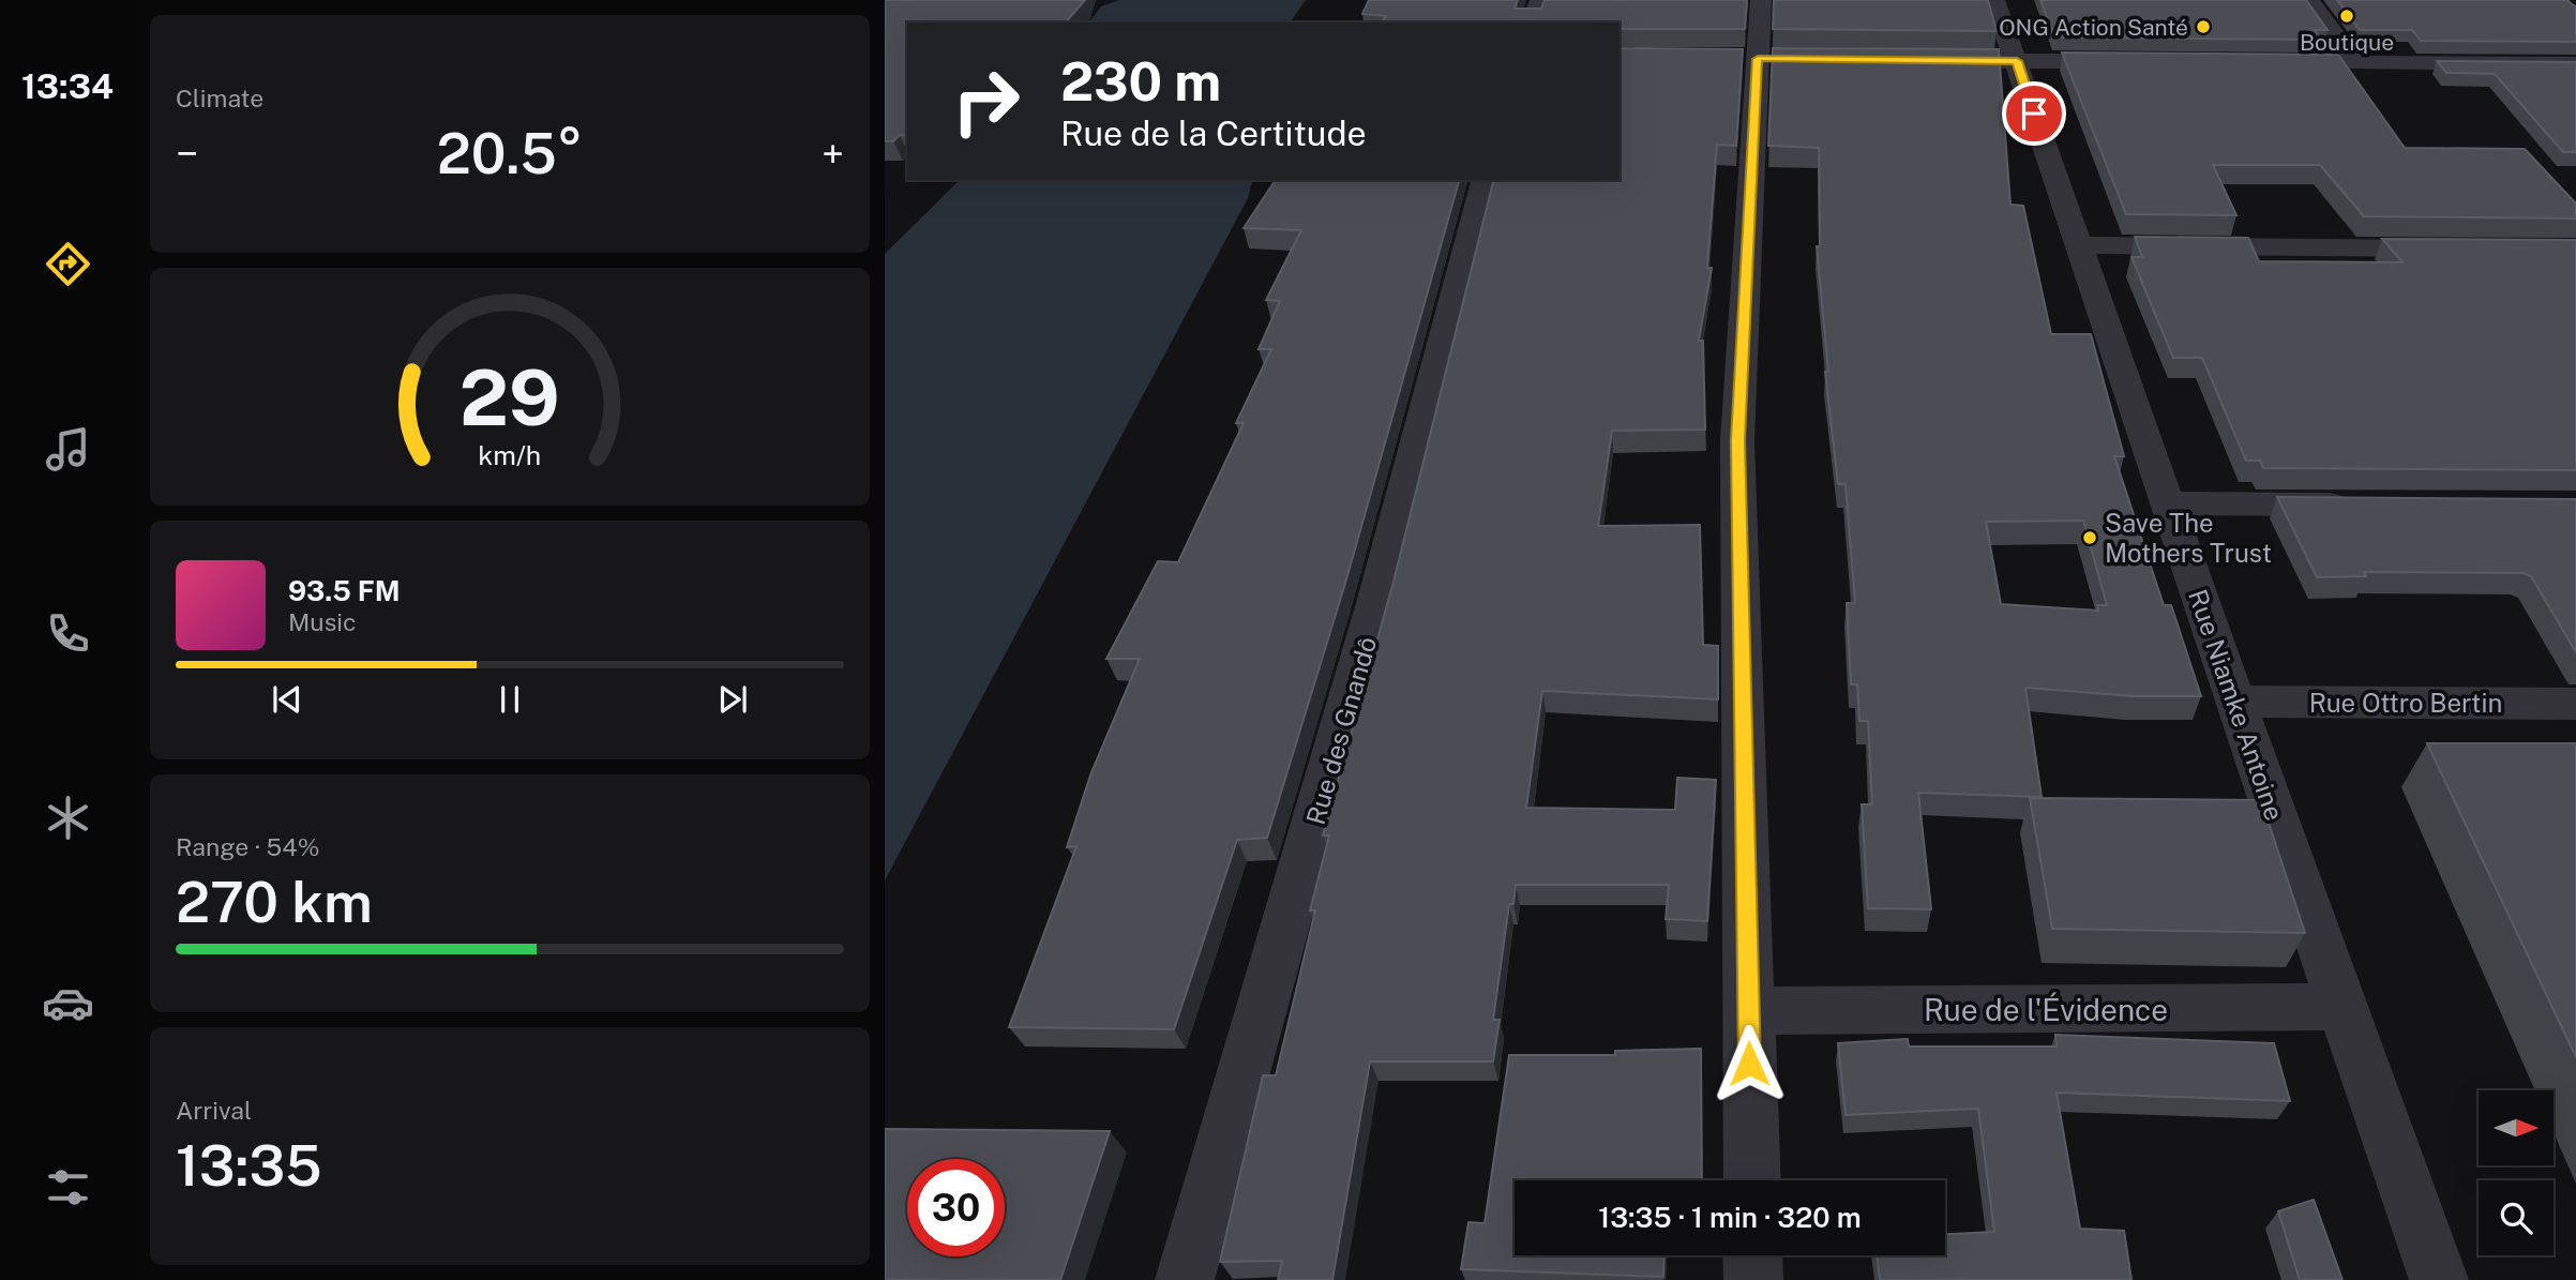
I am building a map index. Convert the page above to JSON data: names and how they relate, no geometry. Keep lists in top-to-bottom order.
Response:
{
  "streets": {
    "street": [
      "Rue Ottro Bertin",
      "Rue Niamke Antoine",
      "Rue des Gnandô",
      "Rue de l'Évidence"
    ]
  },
  "crossings": [
    ["Rue Ottro Bertin", "Rue Niamke Antoine"],
    ["Rue Niamke Antoine", "Rue de l'Évidence"]
  ],
  "places": ["Boutique", "ONG Action Santé", "Save The Mothers Trust"],
  "north": "right",
  "page": {
    "tabs": "13:34",
    "tile": [
      "Climate",
      ["Range · 54%", "270 km"],
      ["Arrival", "13:35"]
    ],
    "turn": ["230 m", "Rue de la Certitude"],
    "heat": ["−", "20.5°", "+"],
    "song": ["93.5 FM", "Music"],
    "limit": "30",
    "trip": "13:35 · 1 min · 320 m",
    "gauge": ["29", "km/h"]
  }
}
